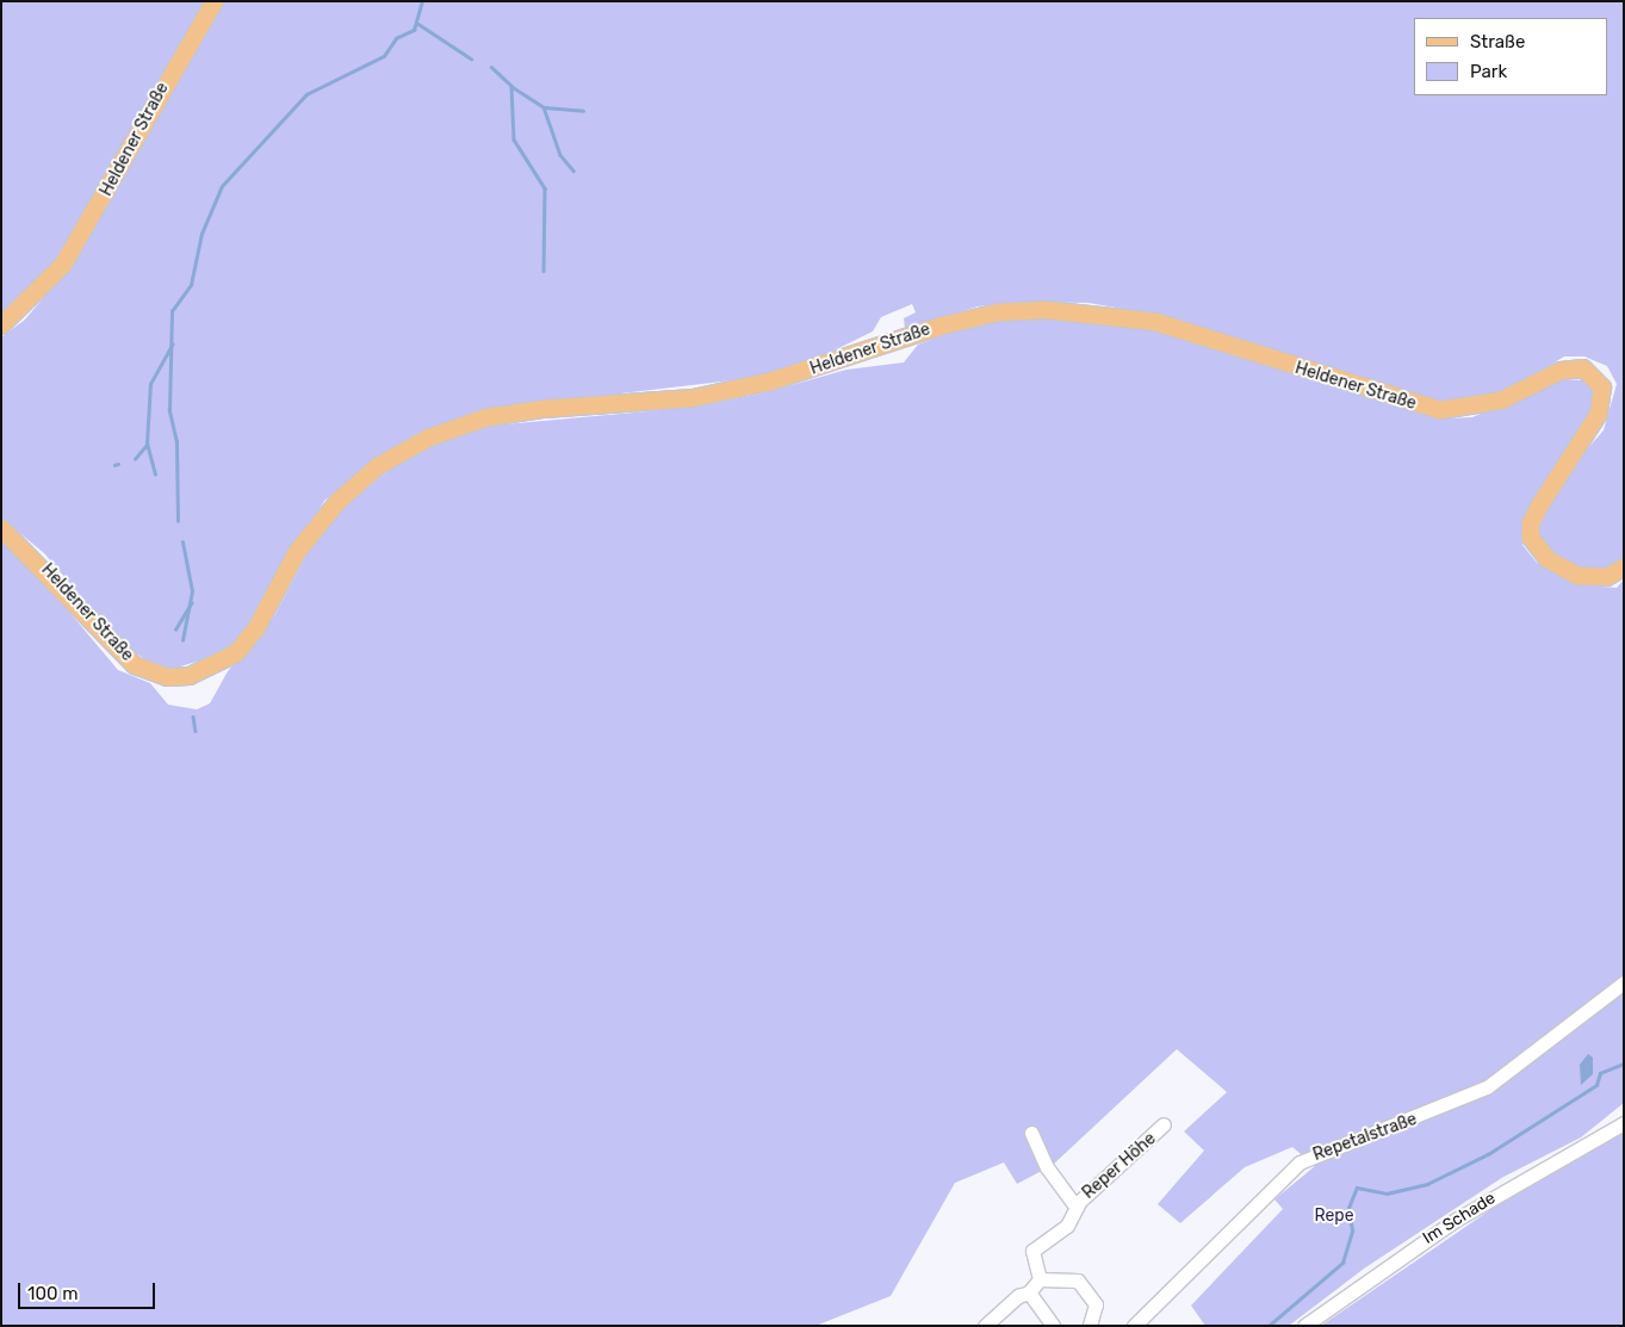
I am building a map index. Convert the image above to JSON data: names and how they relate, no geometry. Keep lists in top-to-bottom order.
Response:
{
  "streets": {
    "main road": ["Heldener Straße"],
    "street": ["Repetalstraße", "Reper Höhe", "Im Schade"]
  },
  "parks": ["Repe"],
  "legend": ["Straße", "Park"],
  "scale_bar": "100 m"
}
